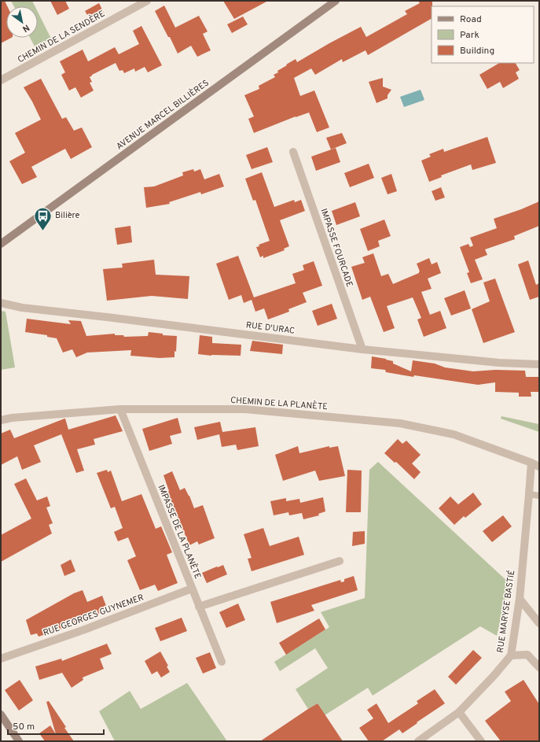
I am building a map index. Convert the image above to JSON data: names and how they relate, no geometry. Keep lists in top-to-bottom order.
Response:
{
  "streets": {
    "street": [
      "CHEMIN DE LA SENDÈRE",
      "AVENUE MARCEL BILLIÈRES",
      "IMPASSE FOURCADE",
      "RUE D'URAC",
      "CHEMIN DE LA PLANÈTE",
      "IMPASSE DE LA PLANÈTE",
      "RUE MARYSE BASTIÉ",
      "RUE GEORGES GUYNEMER"
    ]
  },
  "crossings": [
    ["IMPASSE FOURCADE", "RUE D'URAC"],
    ["CHEMIN DE LA PLANÈTE", "IMPASSE DE LA PLANÈTE"],
    ["CHEMIN DE LA PLANÈTE", "RUE MARYSE BASTIÉ"],
    ["IMPASSE DE LA PLANÈTE", "RUE GEORGES GUYNEMER"]
  ],
  "places": {
    "bus stop": ["Bilière"]
  },
  "legend": ["Road", "Park", "Building"],
  "scale_bar": "50 m",
  "north": "bottom right"
}
